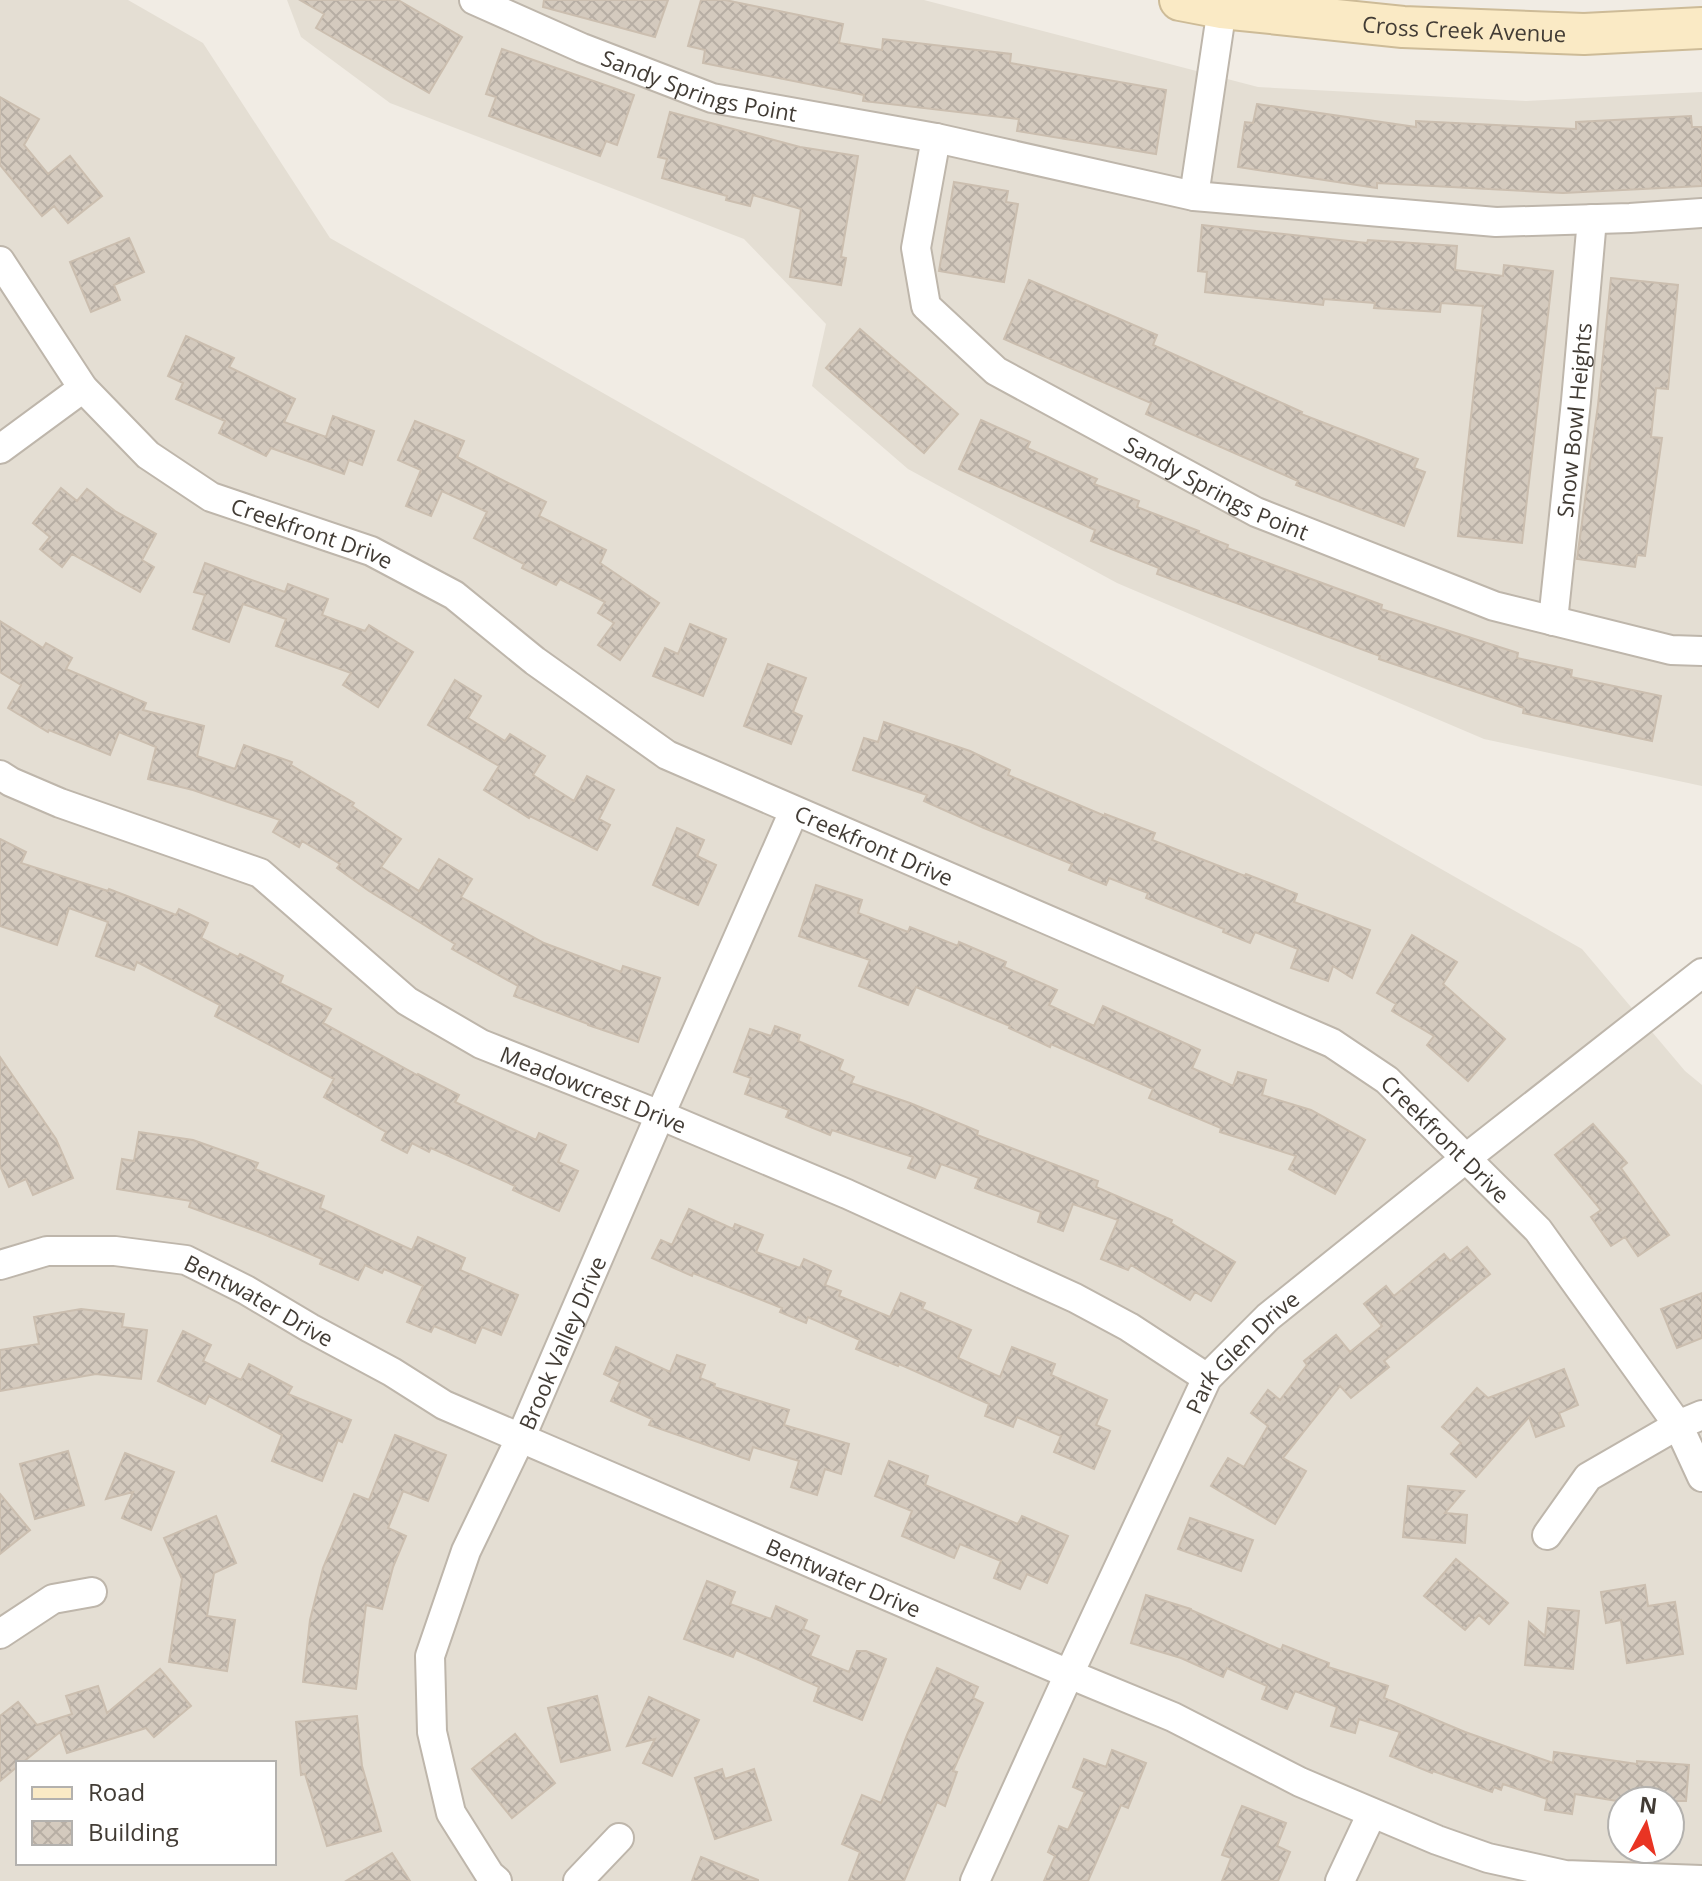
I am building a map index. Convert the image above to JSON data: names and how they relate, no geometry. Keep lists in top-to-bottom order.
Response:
{
  "streets": {
    "street": [
      "Cross Creek Avenue",
      "Sandy Springs Point",
      "Snow Bowl Heights",
      "Creekfront Drive",
      "Meadowcrest Drive",
      "Bentwater Drive",
      "Brook Valley Drive",
      "Park Glen Drive"
    ]
  },
  "crossings": [
    ["Sandy Springs Point", "Snow Bowl Heights"],
    ["Creekfront Drive", "Brook Valley Drive"],
    ["Creekfront Drive", "Park Glen Drive"],
    ["Meadowcrest Drive", "Brook Valley Drive"],
    ["Meadowcrest Drive", "Park Glen Drive"],
    ["Bentwater Drive", "Brook Valley Drive"],
    ["Bentwater Drive", "Park Glen Drive"]
  ],
  "legend": ["Road", "Building"],
  "north": "top"
}
